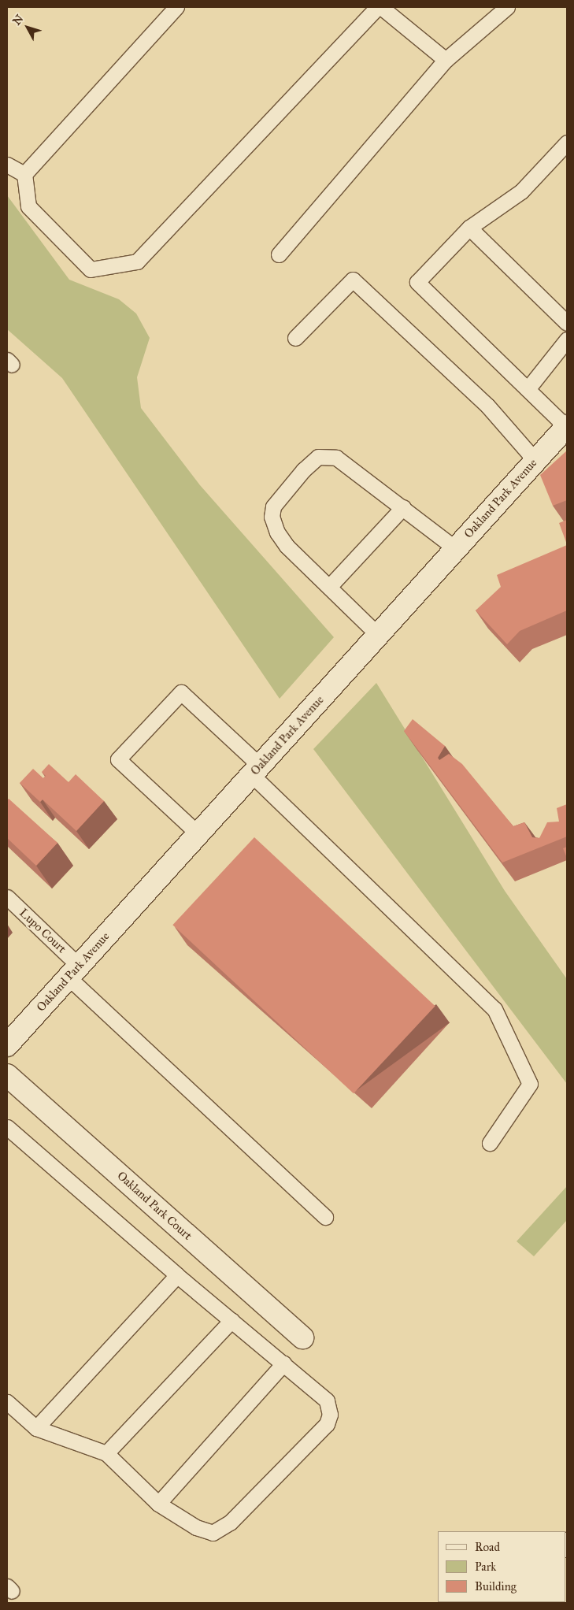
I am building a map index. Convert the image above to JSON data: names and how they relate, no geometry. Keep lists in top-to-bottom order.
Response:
{
  "streets": {
    "main road": ["Oakland Park Avenue", "Oakland Park Court"],
    "lane": ["Lupo Court"]
  },
  "crossings": [
    ["Oakland Park Avenue", "Lupo Court"]
  ],
  "legend": ["Road", "Park", "Building"],
  "north": "top left"
}
